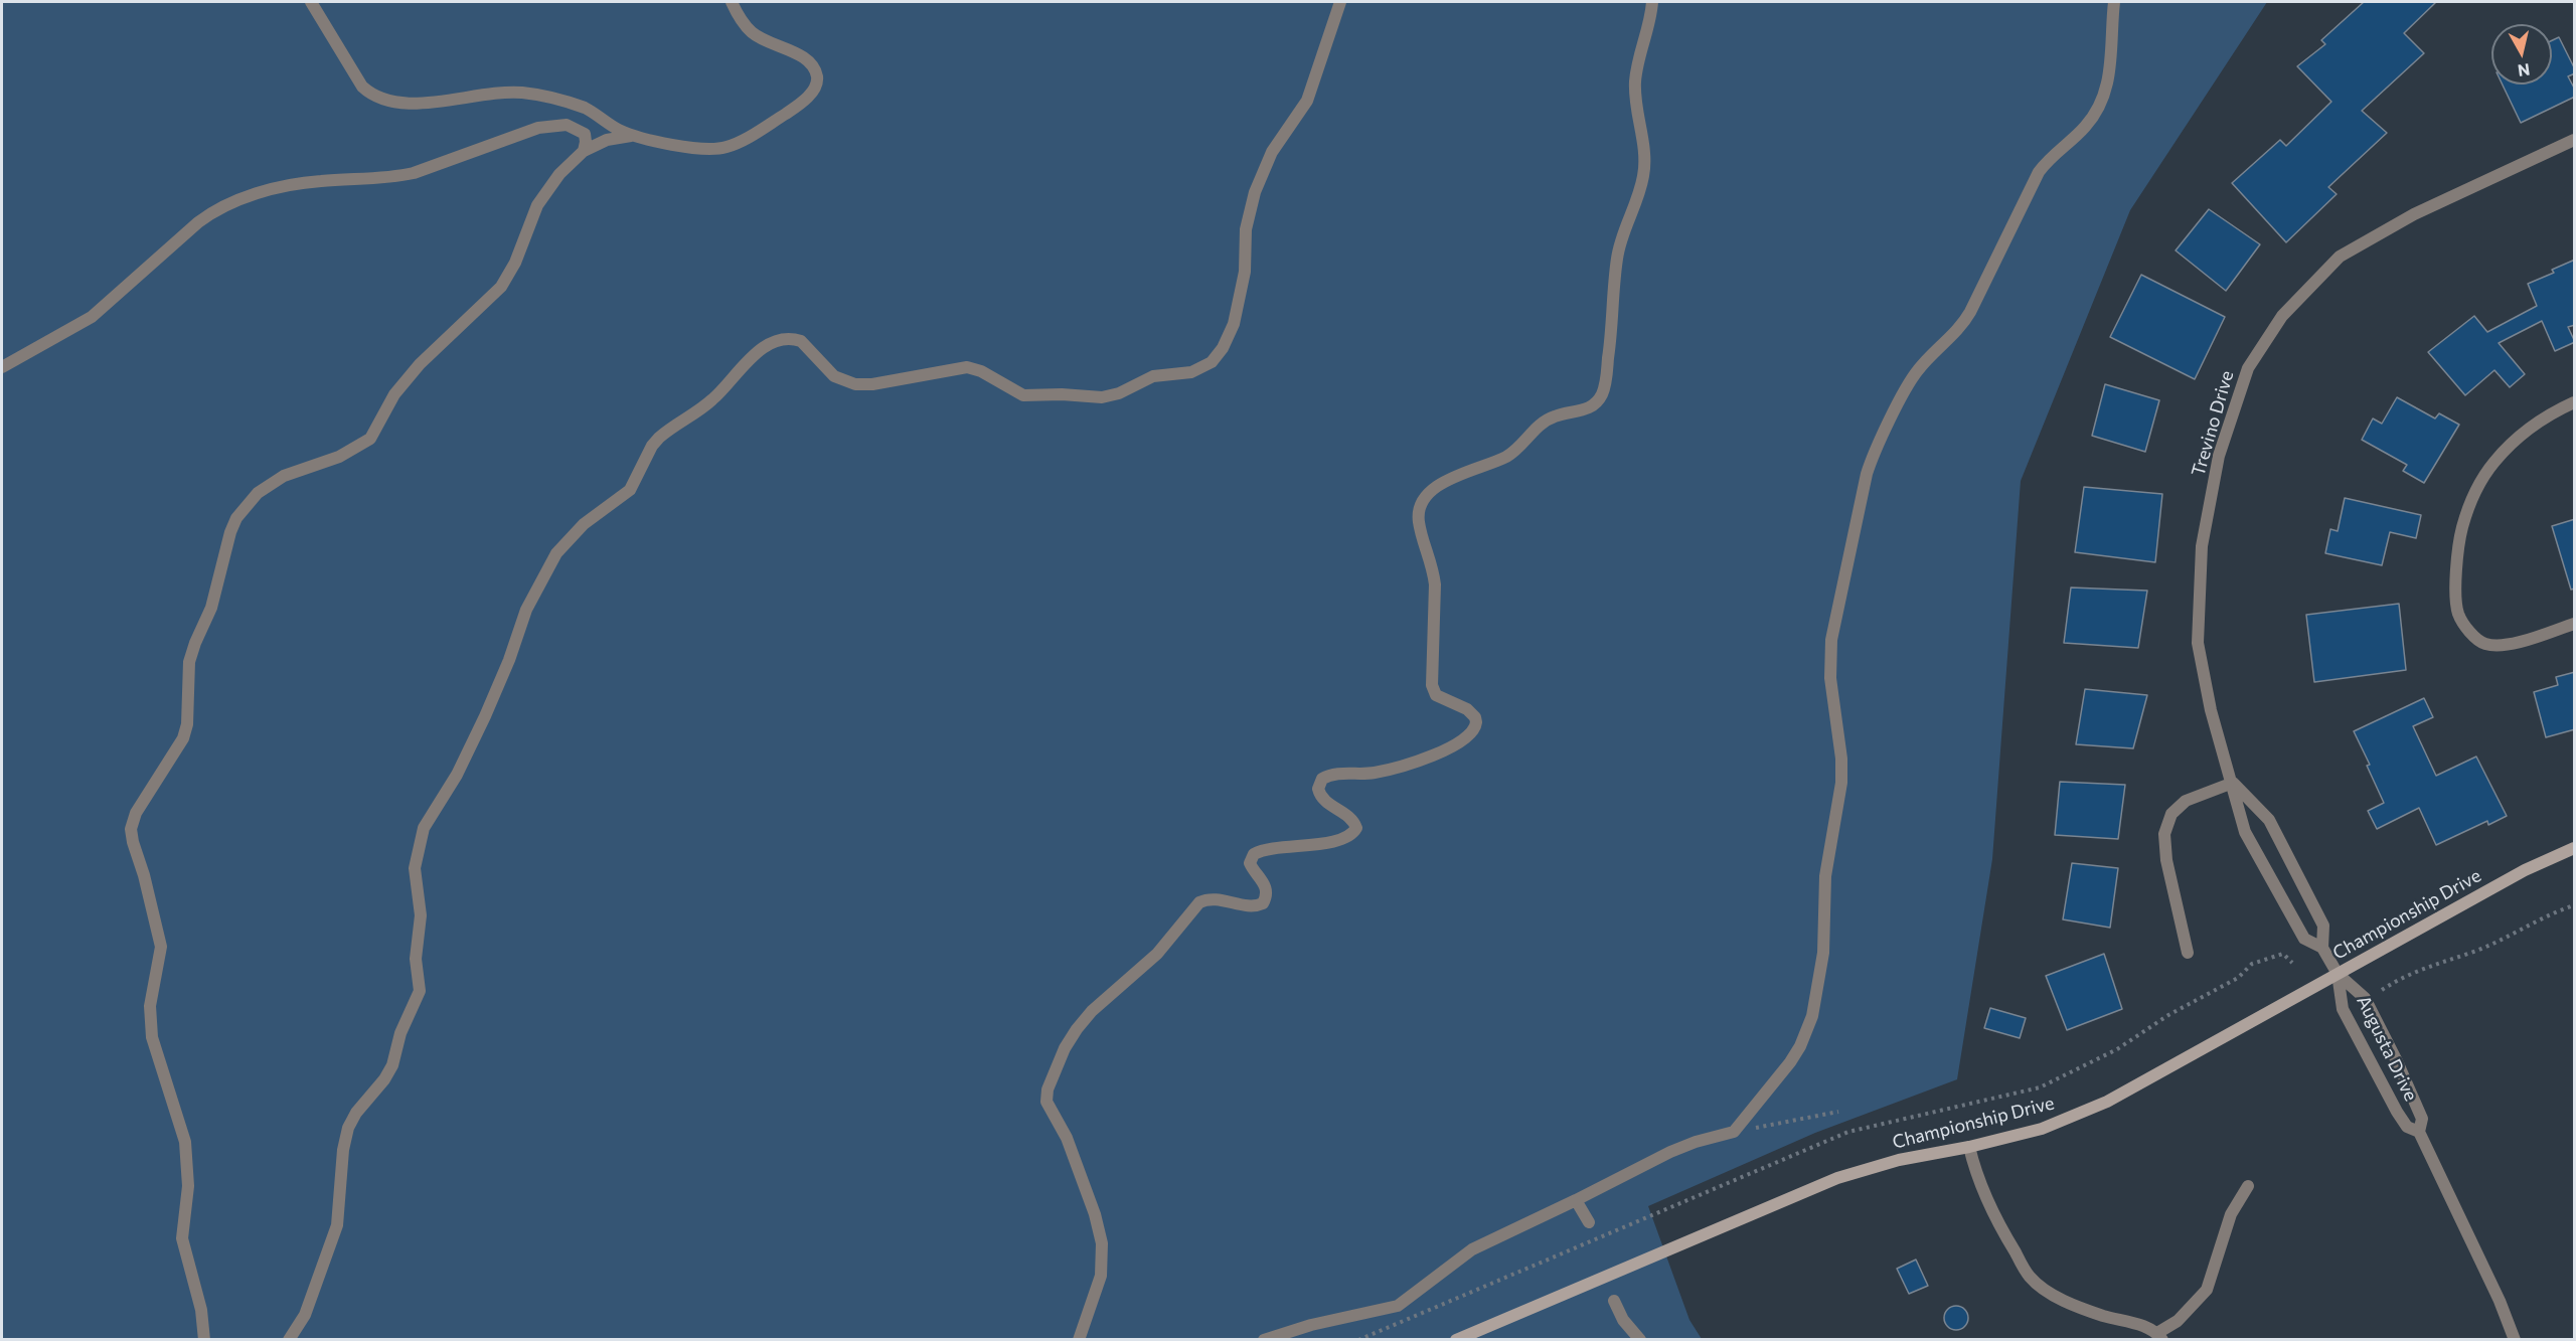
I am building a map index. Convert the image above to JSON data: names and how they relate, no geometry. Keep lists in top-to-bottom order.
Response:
{
  "streets": {
    "street": ["Trevino Drive", "Championship Drive", "Augusta Drive"]
  },
  "crossings": [
    ["Trevino Drive", "Championship Drive"],
    ["Trevino Drive", "Augusta Drive"],
    ["Championship Drive", "Augusta Drive"]
  ],
  "north": "bottom"
}
